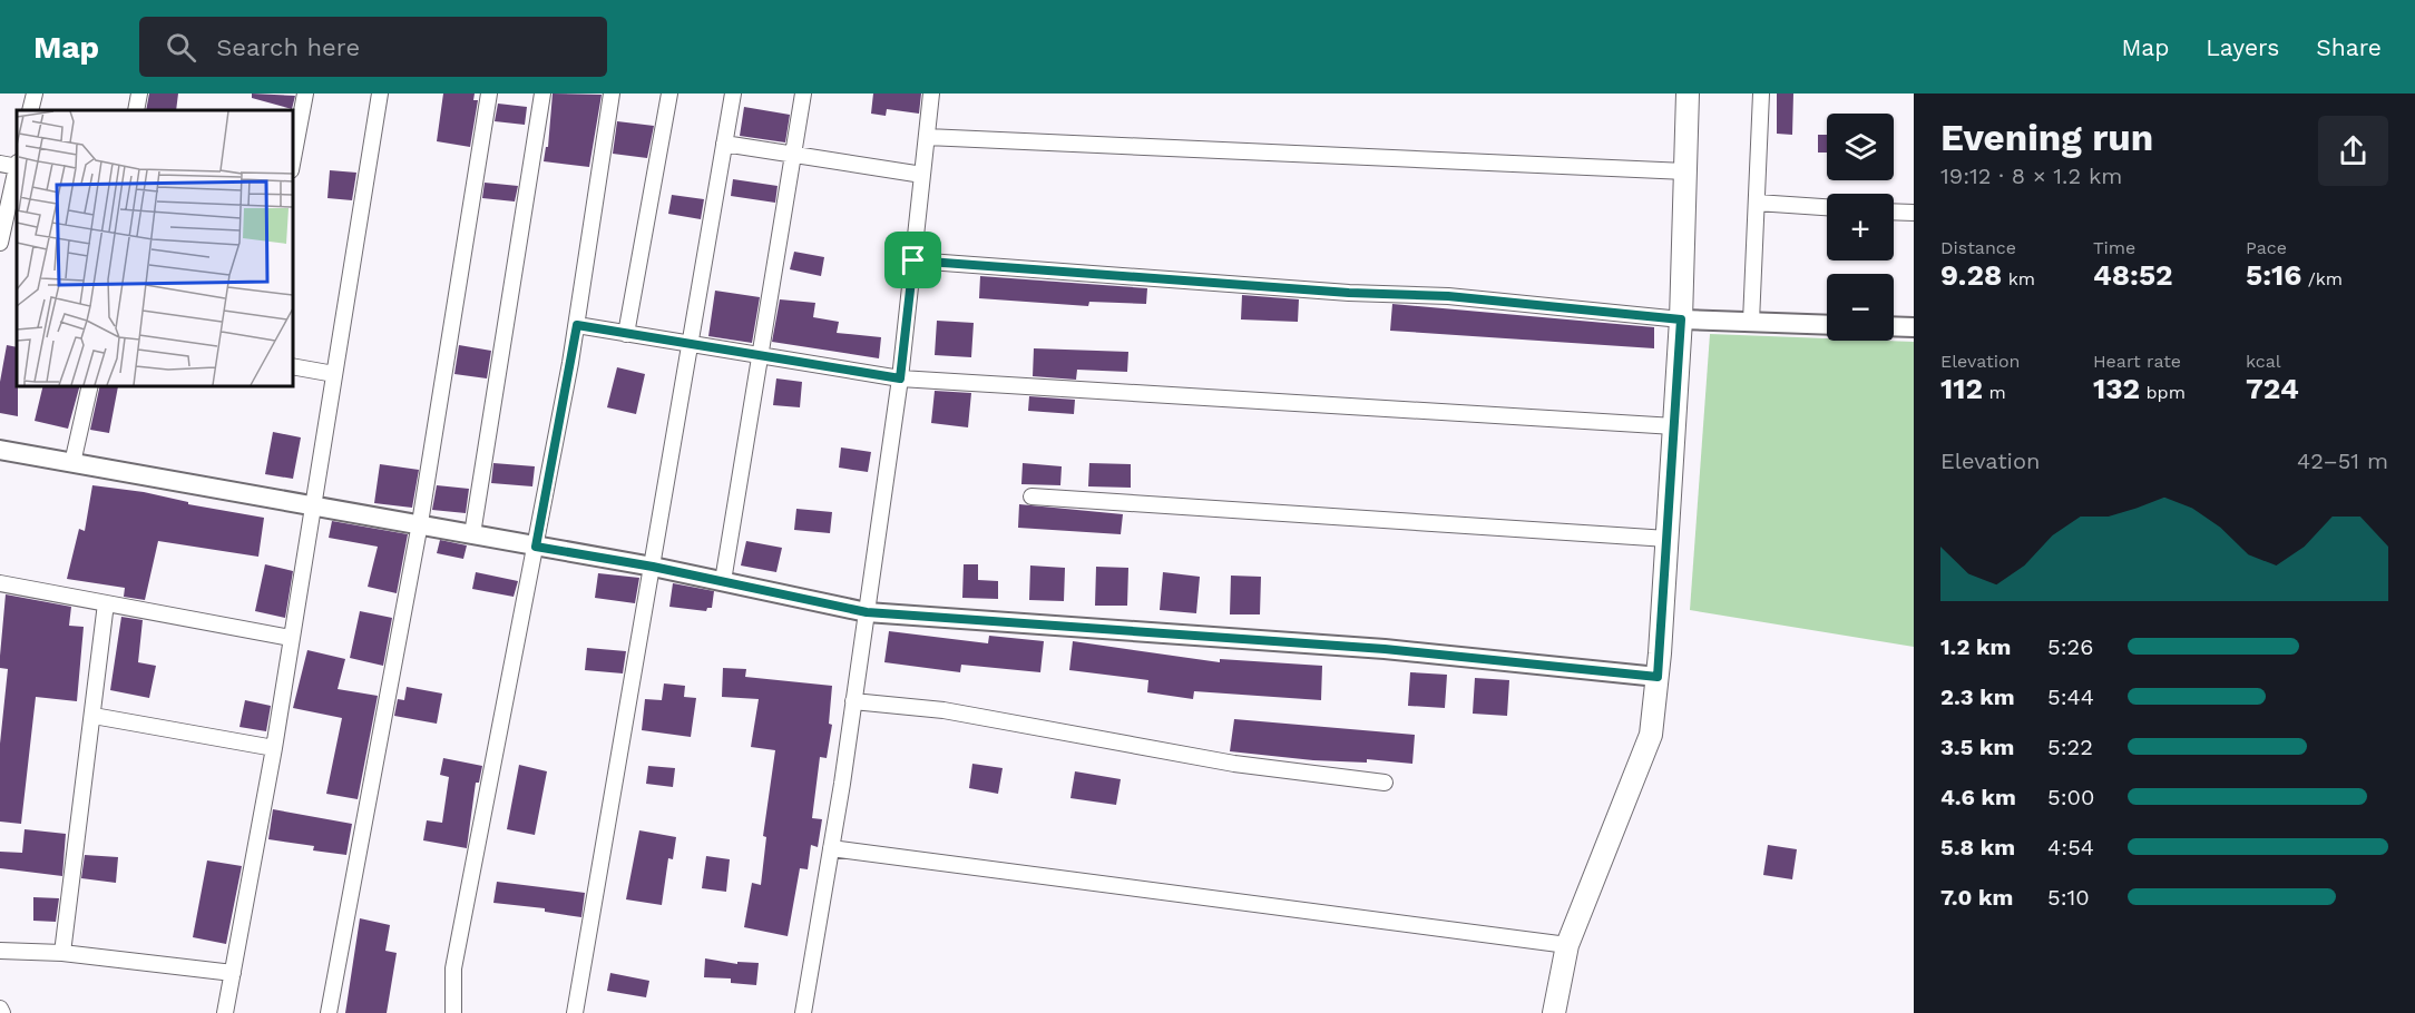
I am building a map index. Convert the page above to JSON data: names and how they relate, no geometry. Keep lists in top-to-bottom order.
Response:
{
  "page": {
    "header": "Map",
    "search": "Search here",
    "nav": ["Map", "Layers", "Share"],
    "heading": ["Evening run", "19:12 · 8 × 1.2 km"],
    "map_buttons": ["+", "−"],
    "stats": [
      ["Distance", "9.28 km"],
      ["Time", "48:52"],
      ["Pace", "5:16 /km"],
      ["Elevation", "112 m"],
      ["Heart rate", "132 bpm"],
      ["kcal", "724"]
    ],
    "chart": ["Elevation", "42–51 m"],
    "list": [
      {
        "name": "1.2 km",
        "note": "5:26"
      },
      {
        "name": "2.3 km",
        "note": "5:44"
      },
      {
        "name": "3.5 km",
        "note": "5:22"
      },
      {
        "name": "4.6 km",
        "note": "5:00"
      },
      {
        "name": "5.8 km",
        "note": "4:54"
      },
      {
        "name": "7.0 km",
        "note": "5:10"
      }
    ]
  }
}
